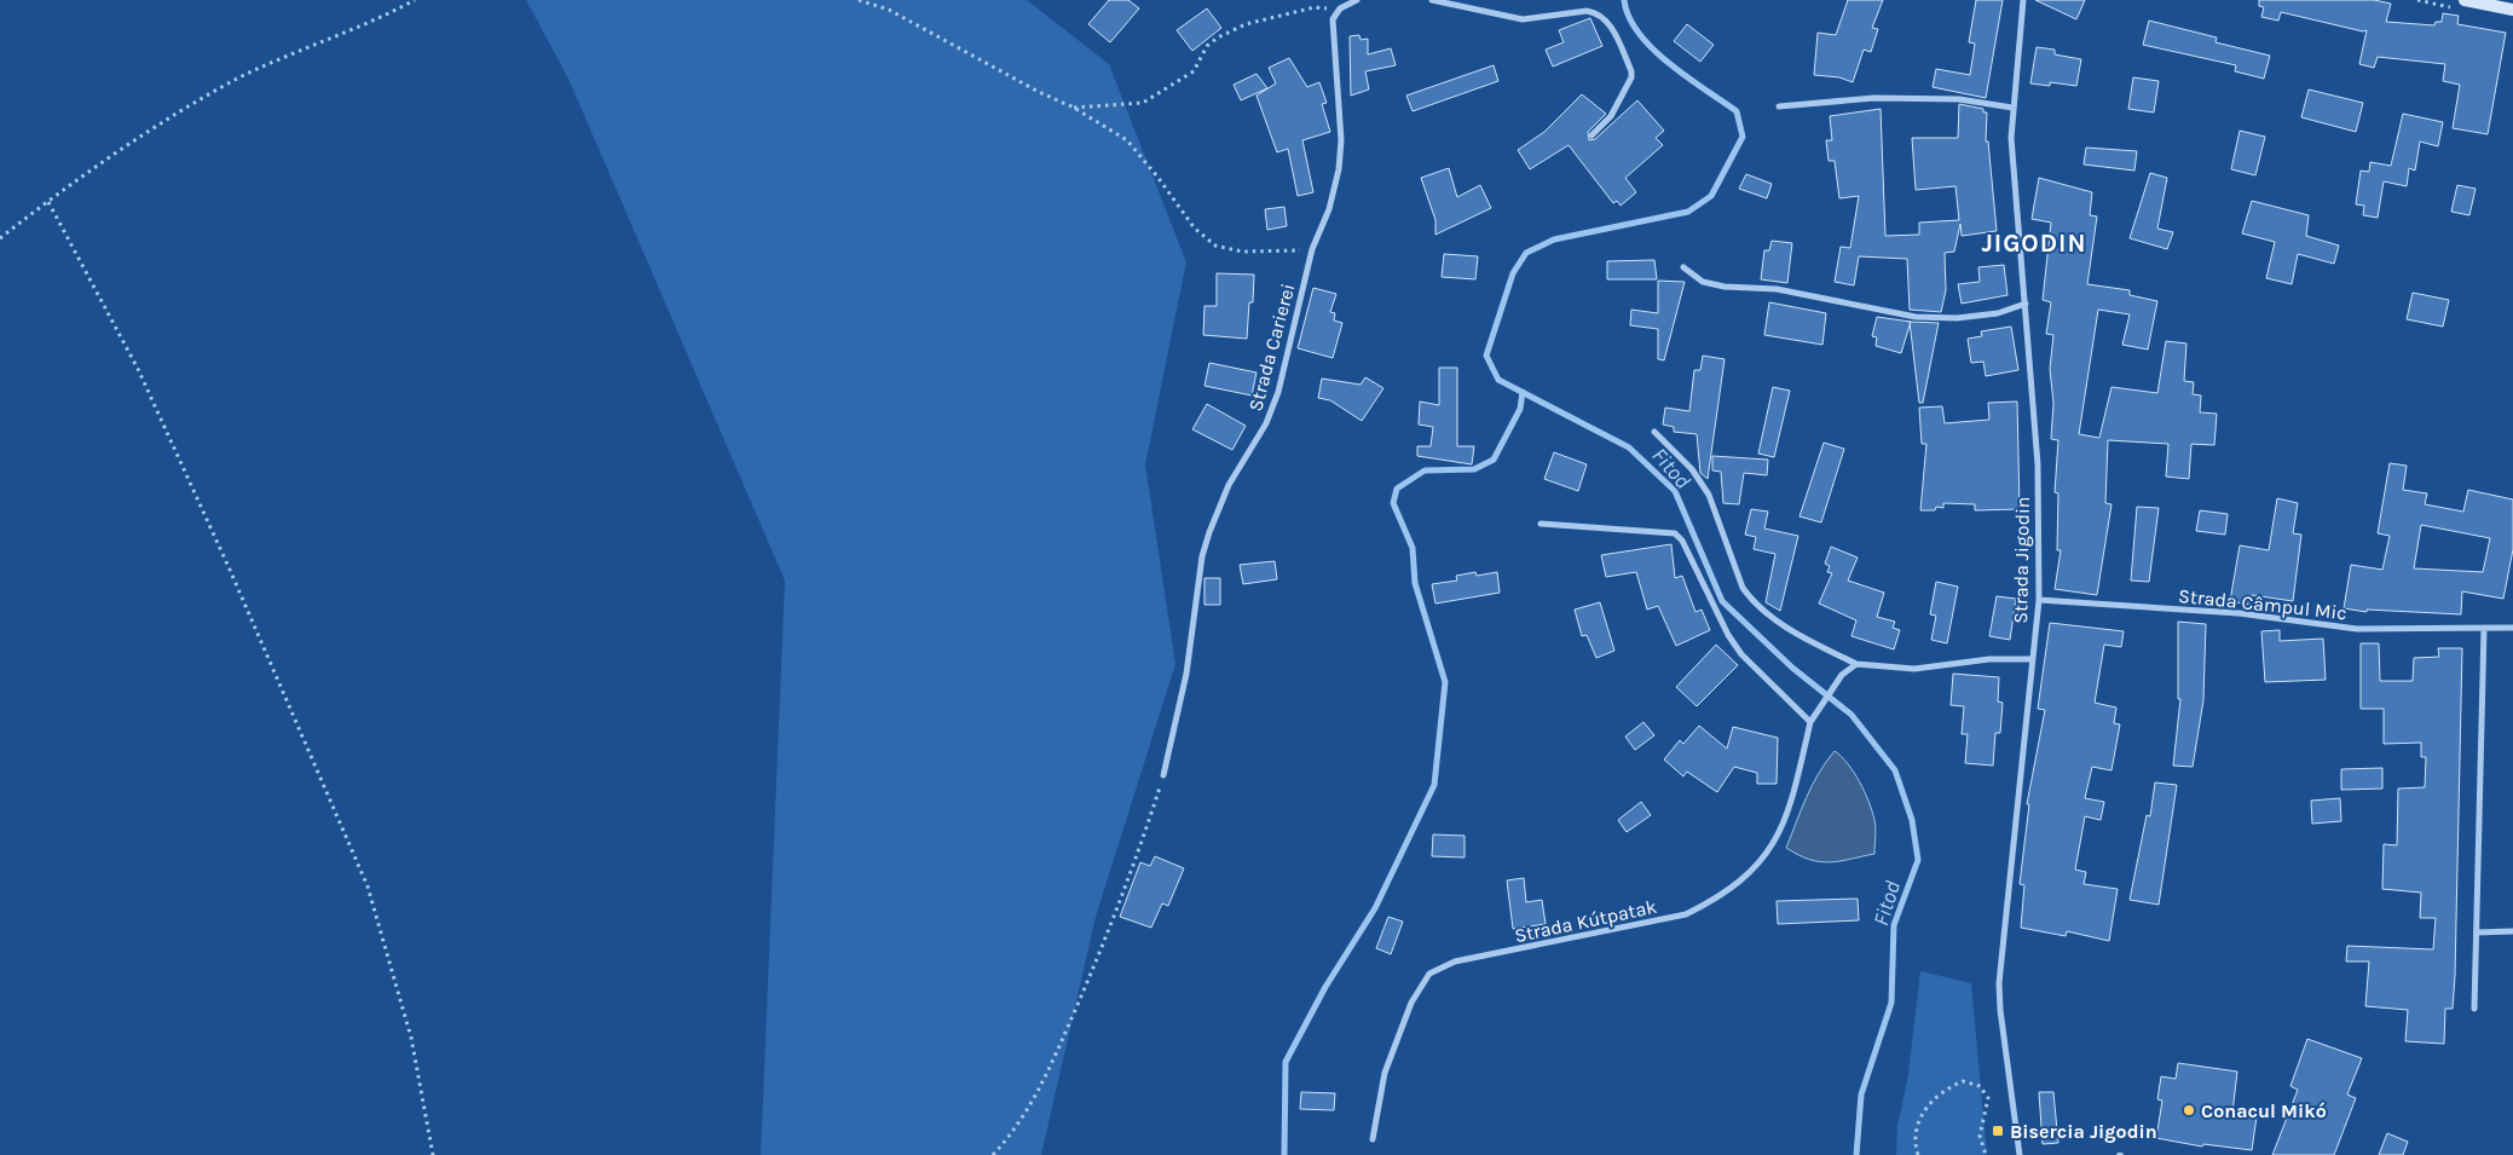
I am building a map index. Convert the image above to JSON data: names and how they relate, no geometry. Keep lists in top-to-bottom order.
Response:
{
  "streets": {
    "street": [
      "Strada Carierei",
      "Strada Jigodin",
      "Strada Câmpul Mic",
      "Strada Kútpatak"
    ]
  },
  "crossings": [
    ["Strada Jigodin", "Strada Câmpul Mic"]
  ],
  "districts": ["JIGODIN"],
  "water": ["Fitod"],
  "places": {
    "other": ["Conacul Mikó"],
    "transit": ["Bisercia Jigodin"]
  }
}
